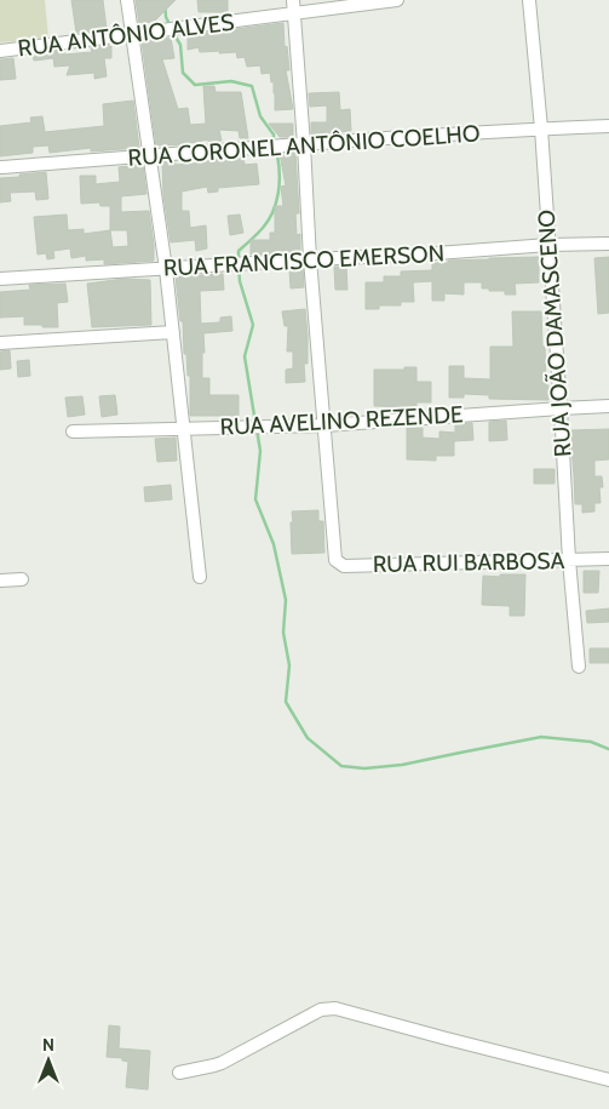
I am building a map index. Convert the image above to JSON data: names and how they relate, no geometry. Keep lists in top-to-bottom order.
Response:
{
  "streets": {
    "street": [
      "RUA ANTÔNIO ALVES",
      "RUA CORONEL ANTÔNIO COELHO",
      "RUA FRANCISCO EMERSON",
      "RUA JOÃO DAMASCENO",
      "RUA AVELINO REZENDE",
      "RUA RUI BARBOSA"
    ]
  },
  "crossings": [
    ["RUA CORONEL ANTÔNIO COELHO", "RUA JOÃO DAMASCENO"],
    ["RUA FRANCISCO EMERSON", "RUA JOÃO DAMASCENO"],
    ["RUA JOÃO DAMASCENO", "RUA AVELINO REZENDE"],
    ["RUA JOÃO DAMASCENO", "RUA RUI BARBOSA"],
    ["RUA AVELINO REZENDE", "RUA RUI BARBOSA"]
  ],
  "north": "top"
}
